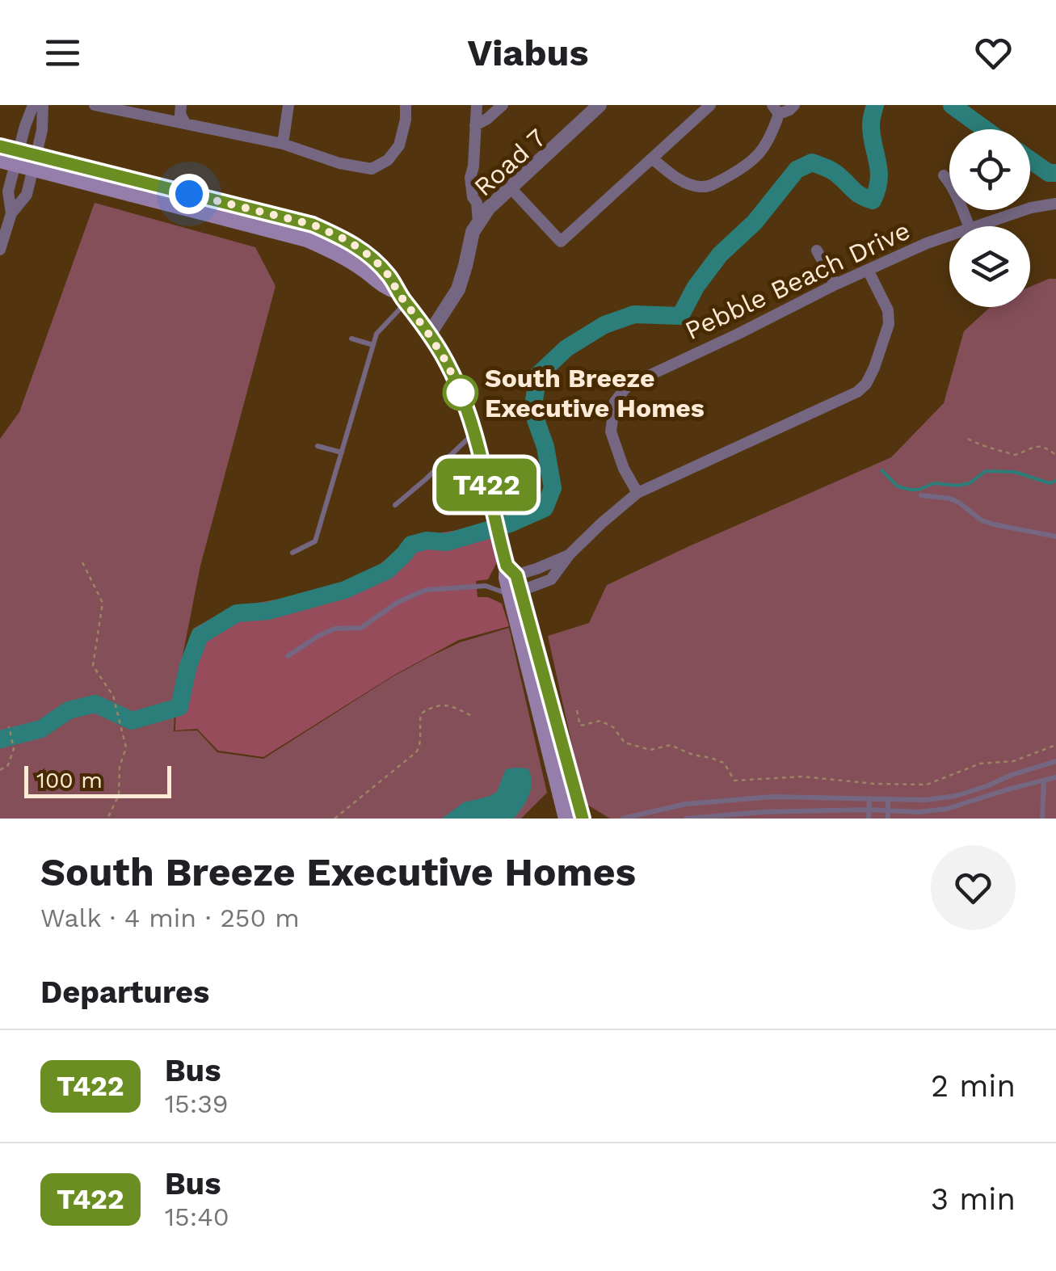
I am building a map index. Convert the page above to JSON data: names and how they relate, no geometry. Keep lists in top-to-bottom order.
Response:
{
  "streets": {
    "street": ["Road 7", "Pebble Beach Drive"]
  },
  "places": ["South Breeze Executive Homes"],
  "lines": ["bus line T422"],
  "scale_bar": "100 m",
  "page": {
    "header": "Viabus",
    "on_map": "T422",
    "scale": "100 m",
    "heading": [
      ["South Breeze Executive Homes", "Walk · 4 min · 250 m"],
      "Departures"
    ],
    "list": [
      {
        "mark": "T422",
        "name": "Bus",
        "note": "15:39",
        "value": "2 min"
      },
      {
        "mark": "T422",
        "name": "Bus",
        "note": "15:40",
        "value": "3 min"
      }
    ]
  }
}
